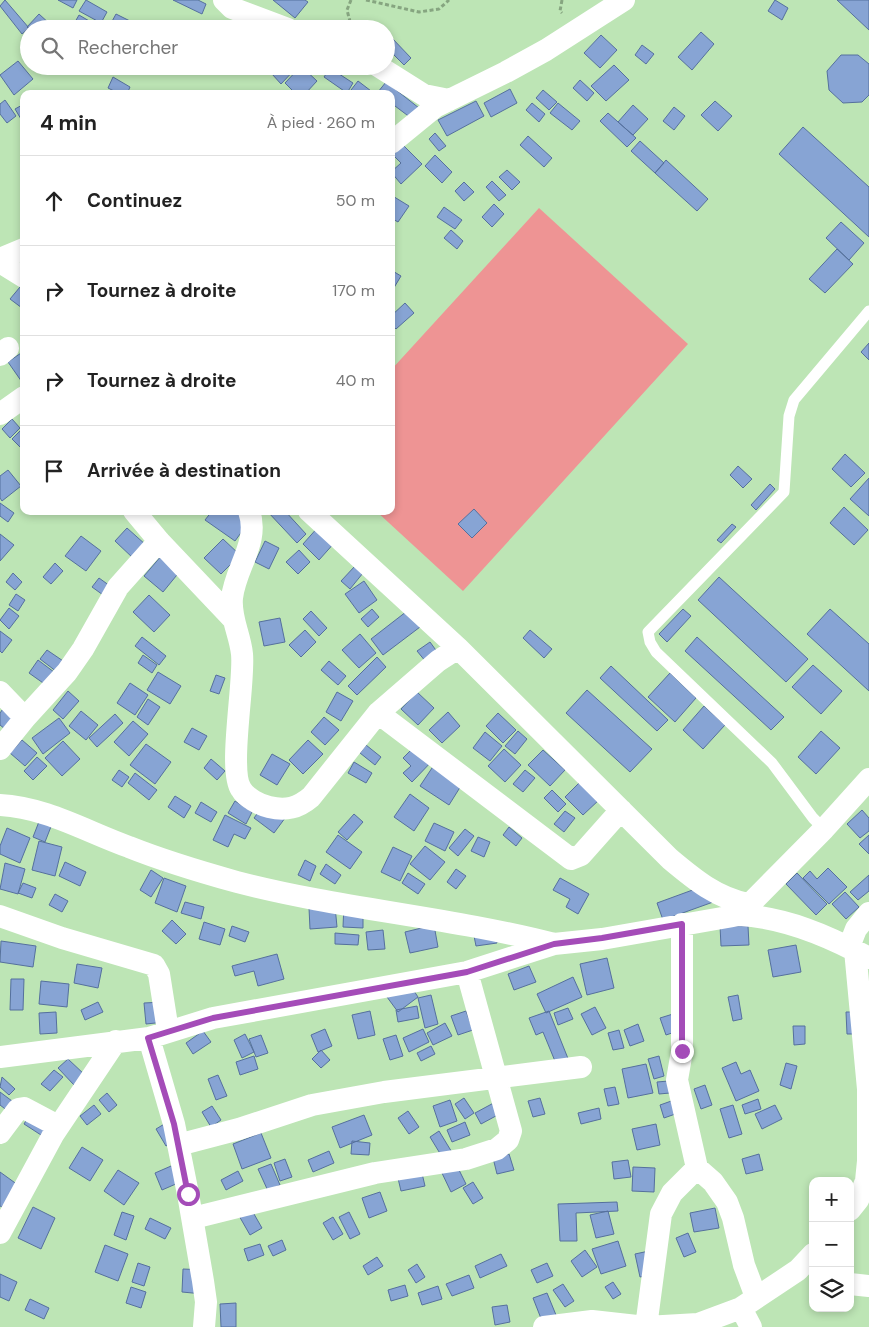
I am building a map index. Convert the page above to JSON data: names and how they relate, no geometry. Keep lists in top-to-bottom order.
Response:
{
  "page": {
    "search": "Rechercher",
    "heading": ["4 min", "À pied · 260 m"],
    "list": [
      ["Continuez", "50 m"],
      ["Tournez à droite", "170 m"],
      ["Tournez à droite", "40 m"],
      "Arrivée à destination"
    ],
    "map_buttons": ["+", "−"]
  }
}
